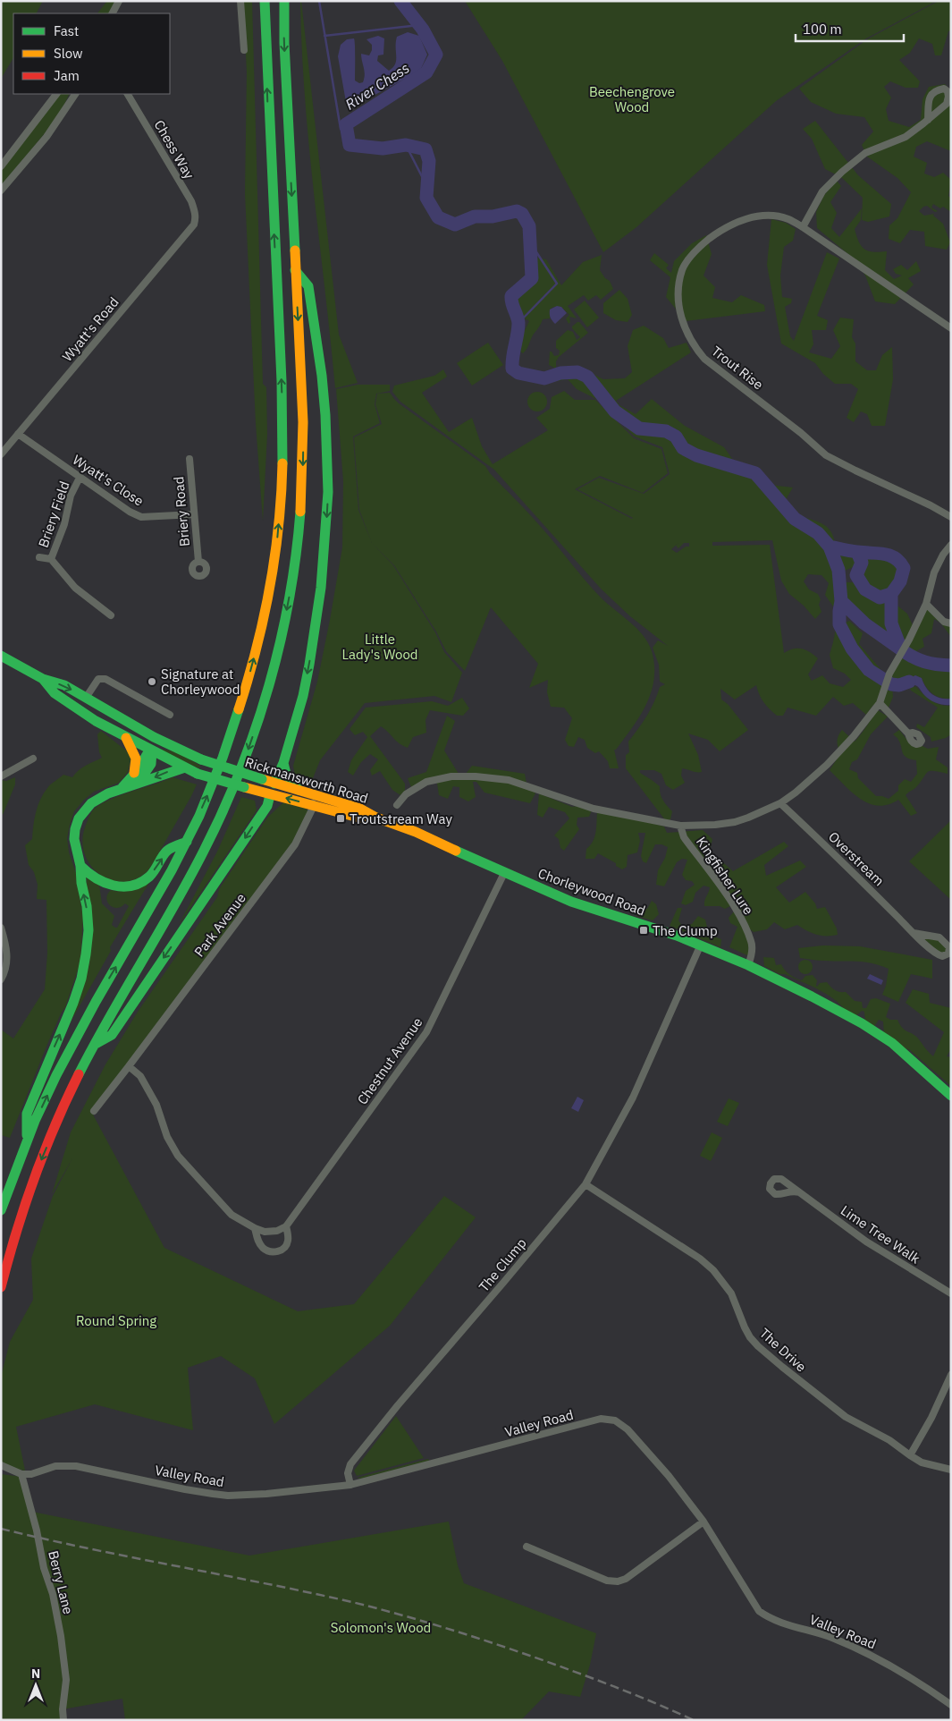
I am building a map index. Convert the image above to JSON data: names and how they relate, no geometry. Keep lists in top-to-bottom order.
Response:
{
  "streets": {
    "main road": ["Rickmansworth Road", "Chorleywood Road"],
    "street": [
      "Chess Way",
      "Wyatt's Road",
      "Trout Rise",
      "Wyatt's Close",
      "Briery Road",
      "Briery Field",
      "Overstream",
      "Kingfisher Lure",
      "Park Avenue",
      "Chestnut Avenue",
      "Lime Tree Walk",
      "The Clump",
      "The Drive",
      "Valley Road",
      "Berry Lane"
    ]
  },
  "crossings": [
    ["Chess Way", "Wyatt's Road"],
    ["Wyatt's Road", "Wyatt's Close"],
    ["Wyatt's Close", "Briery Road"],
    ["Wyatt's Close", "Briery Field"],
    ["Rickmansworth Road", "Chorleywood Road"],
    ["Rickmansworth Road", "Park Avenue"],
    ["Kingfisher Lure", "Chorleywood Road"],
    ["Chorleywood Road", "Chestnut Avenue"],
    ["Chorleywood Road", "The Clump"],
    ["The Clump", "The Drive"],
    ["The Clump", "Valley Road"],
    ["Valley Road", "Berry Lane"]
  ],
  "water": ["River Chess"],
  "parks": [
    "Beechengrove Wood",
    "Little Lady's Wood",
    "Round Spring",
    "Solomon's Wood"
  ],
  "places": {
    "other": ["Signature at Chorleywood"],
    "transit": ["Troutstream Way", "The Clump"]
  },
  "legend": ["Fast", "Slow", "Jam"],
  "scale_bar": "100 m",
  "north": "top"
}
